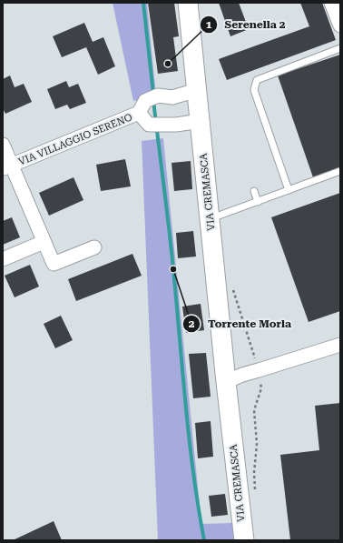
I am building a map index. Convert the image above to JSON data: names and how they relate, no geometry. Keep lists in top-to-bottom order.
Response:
{
  "streets": {
    "main road": ["VIA CREMASCA"],
    "street": ["VIA VILLAGGIO SERENO"]
  },
  "crossings": [
    ["VIA VILLAGGIO SERENO", "VIA CREMASCA"]
  ],
  "places": ["Serenella 2", "Torrente Morla"]
}
